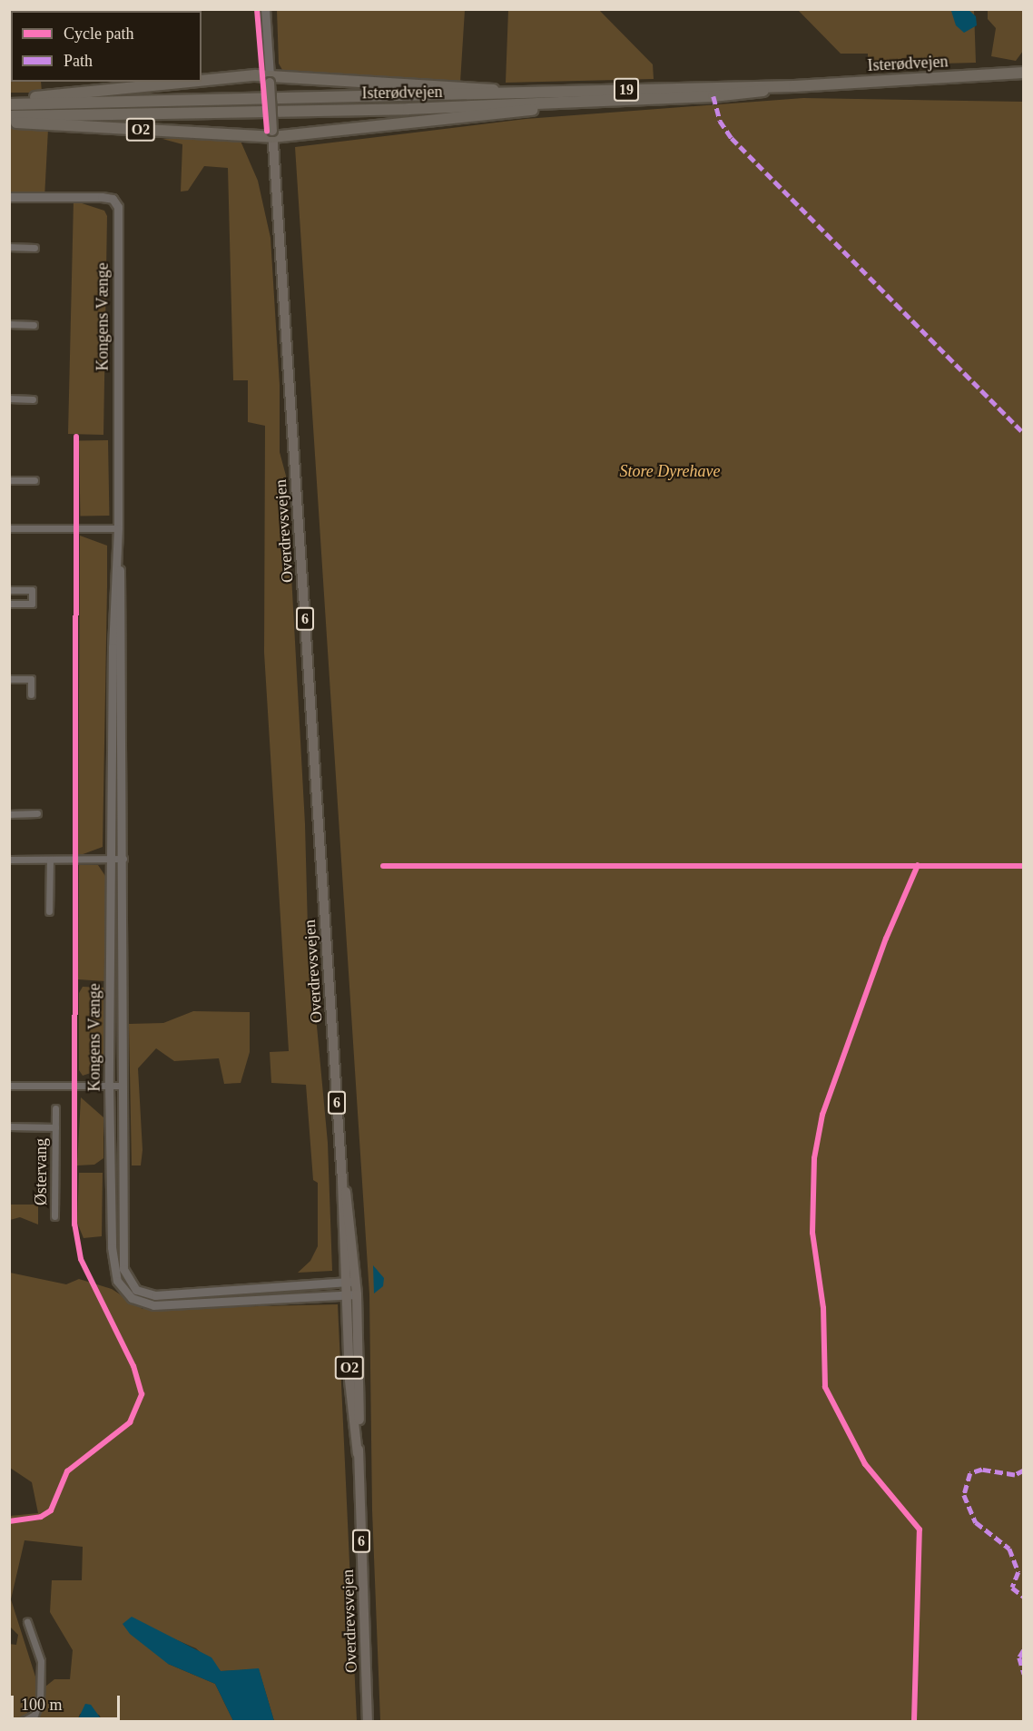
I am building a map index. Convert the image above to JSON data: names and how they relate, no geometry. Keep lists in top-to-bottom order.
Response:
{
  "streets": {
    "highway": ["Isterødvejen", "19", "O2"],
    "main road": ["Overdrevsvejen", "6"],
    "street": ["Kongens Vænge", "Østervang"]
  },
  "crossings": [
    ["O2", "Overdrevsvejen"],
    ["Kongens Vænge", "Overdrevsvejen"]
  ],
  "parks": ["Store Dyrehave"],
  "legend": ["Cycle path", "Path"],
  "scale_bar": "100 m"
}
